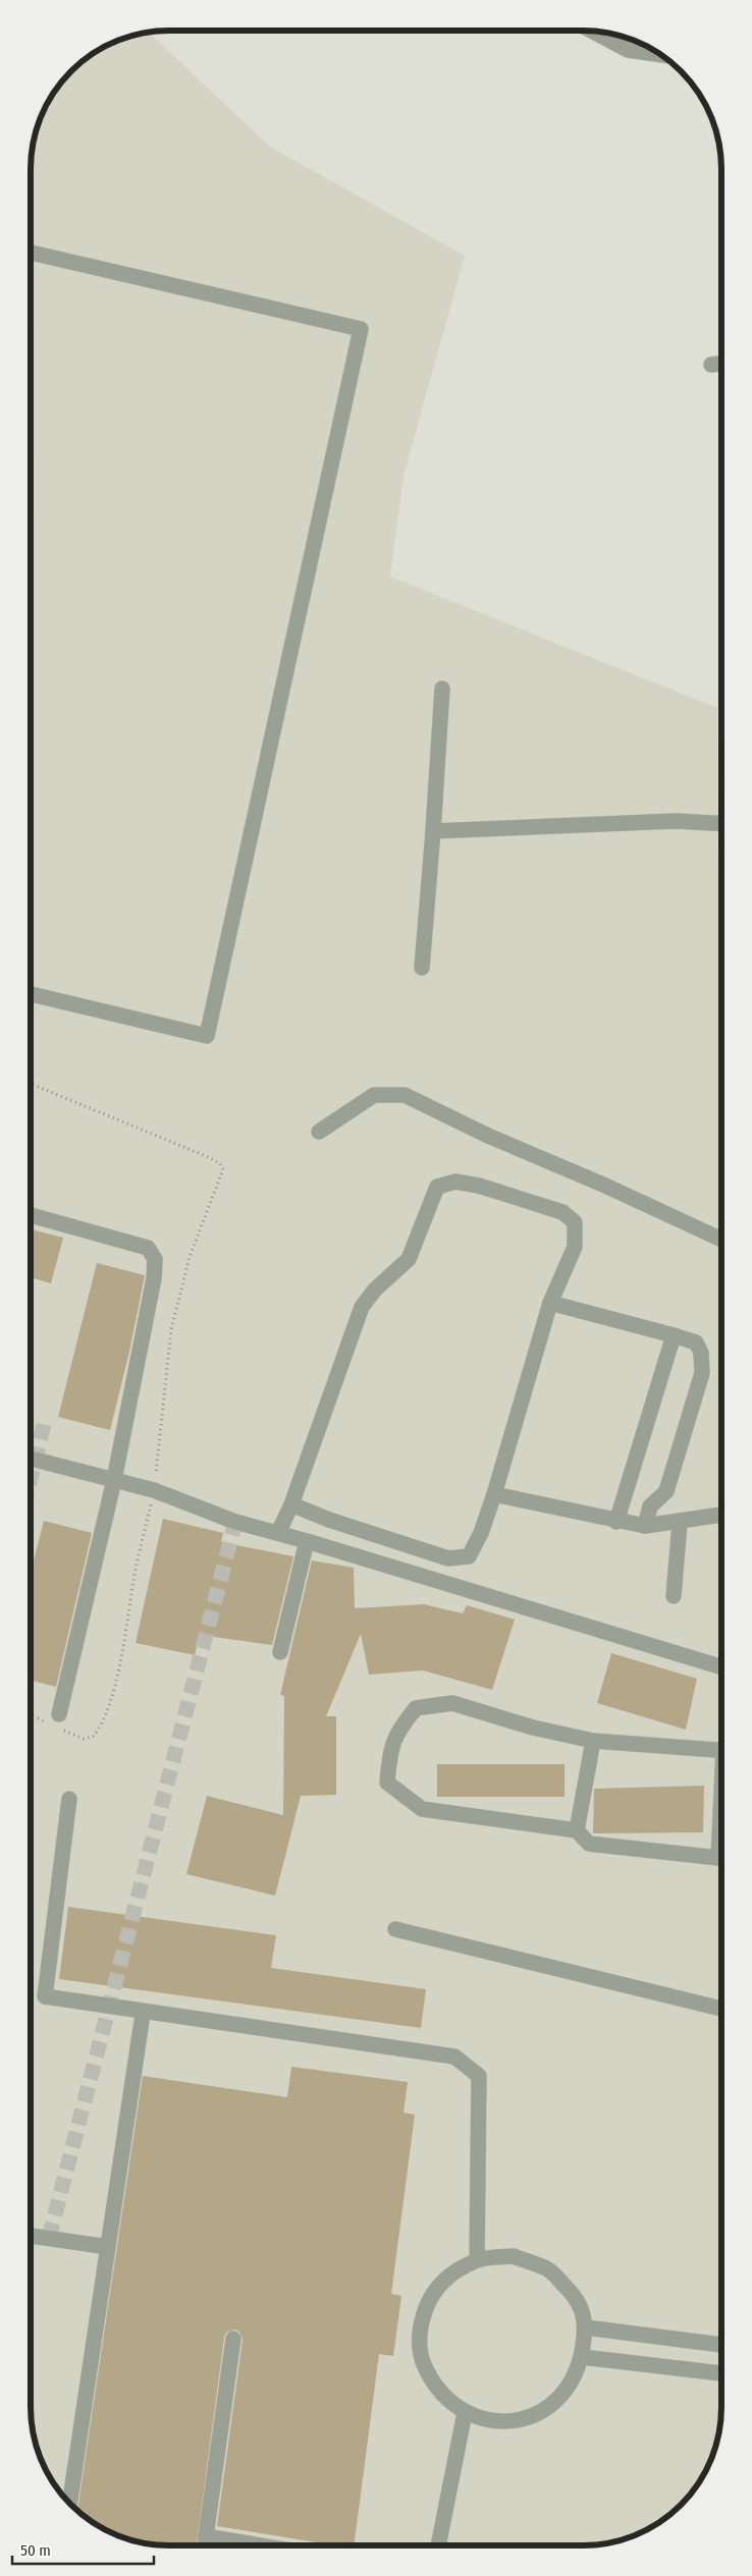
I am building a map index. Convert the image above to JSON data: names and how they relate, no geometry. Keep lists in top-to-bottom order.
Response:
{
  "scale_bar": "50 m"
}
